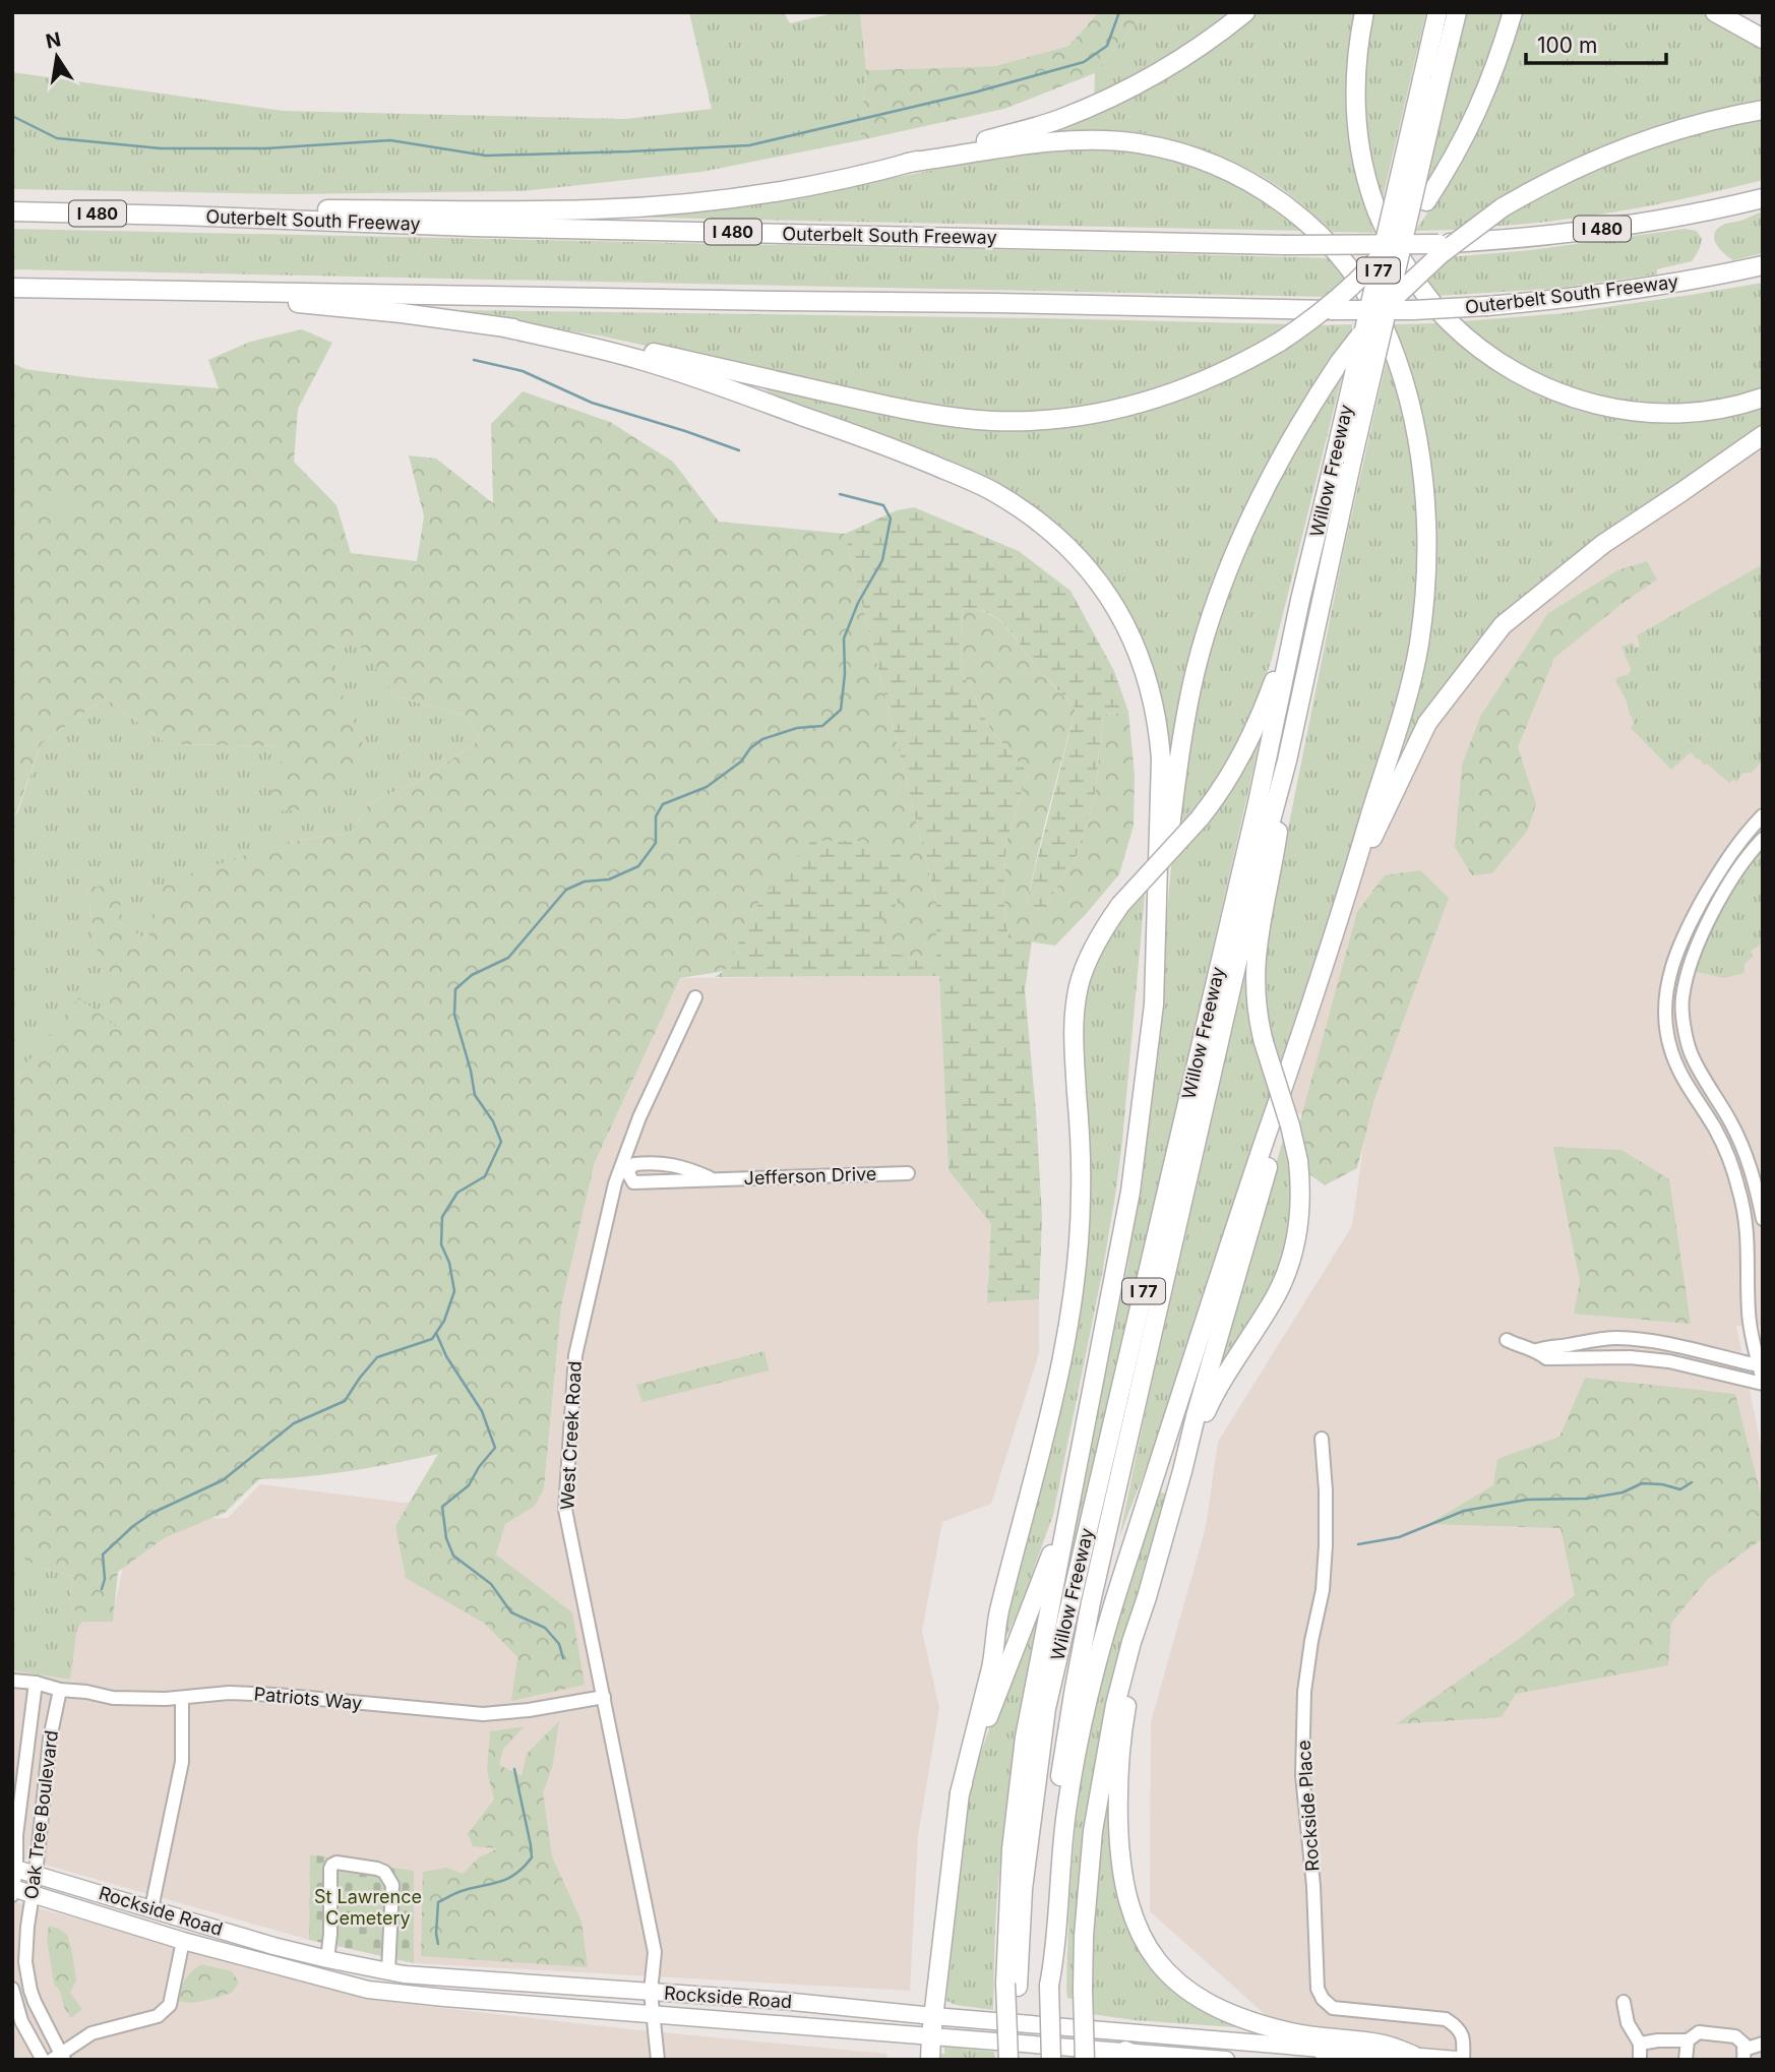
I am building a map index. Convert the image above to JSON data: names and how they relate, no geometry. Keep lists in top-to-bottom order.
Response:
{
  "streets": {
    "highway": [
      "I 480",
      "Outerbelt South Freeway",
      "I 77",
      "Willow Freeway"
    ],
    "main road": ["Rockside Road"],
    "street": [
      "Jefferson Drive",
      "West Creek Road",
      "Patriots Way",
      "Rockside Place",
      "Oak Tree Boulevard"
    ]
  },
  "crossings": [
    ["Jefferson Drive", "West Creek Road"],
    ["West Creek Road", "Patriots Way"],
    ["West Creek Road", "Rockside Road"],
    ["Patriots Way", "Oak Tree Boulevard"],
    ["Oak Tree Boulevard", "Rockside Road"]
  ],
  "parks": ["St Lawrence Cemetery"],
  "scale_bar": "100 m",
  "north": "top"
}
